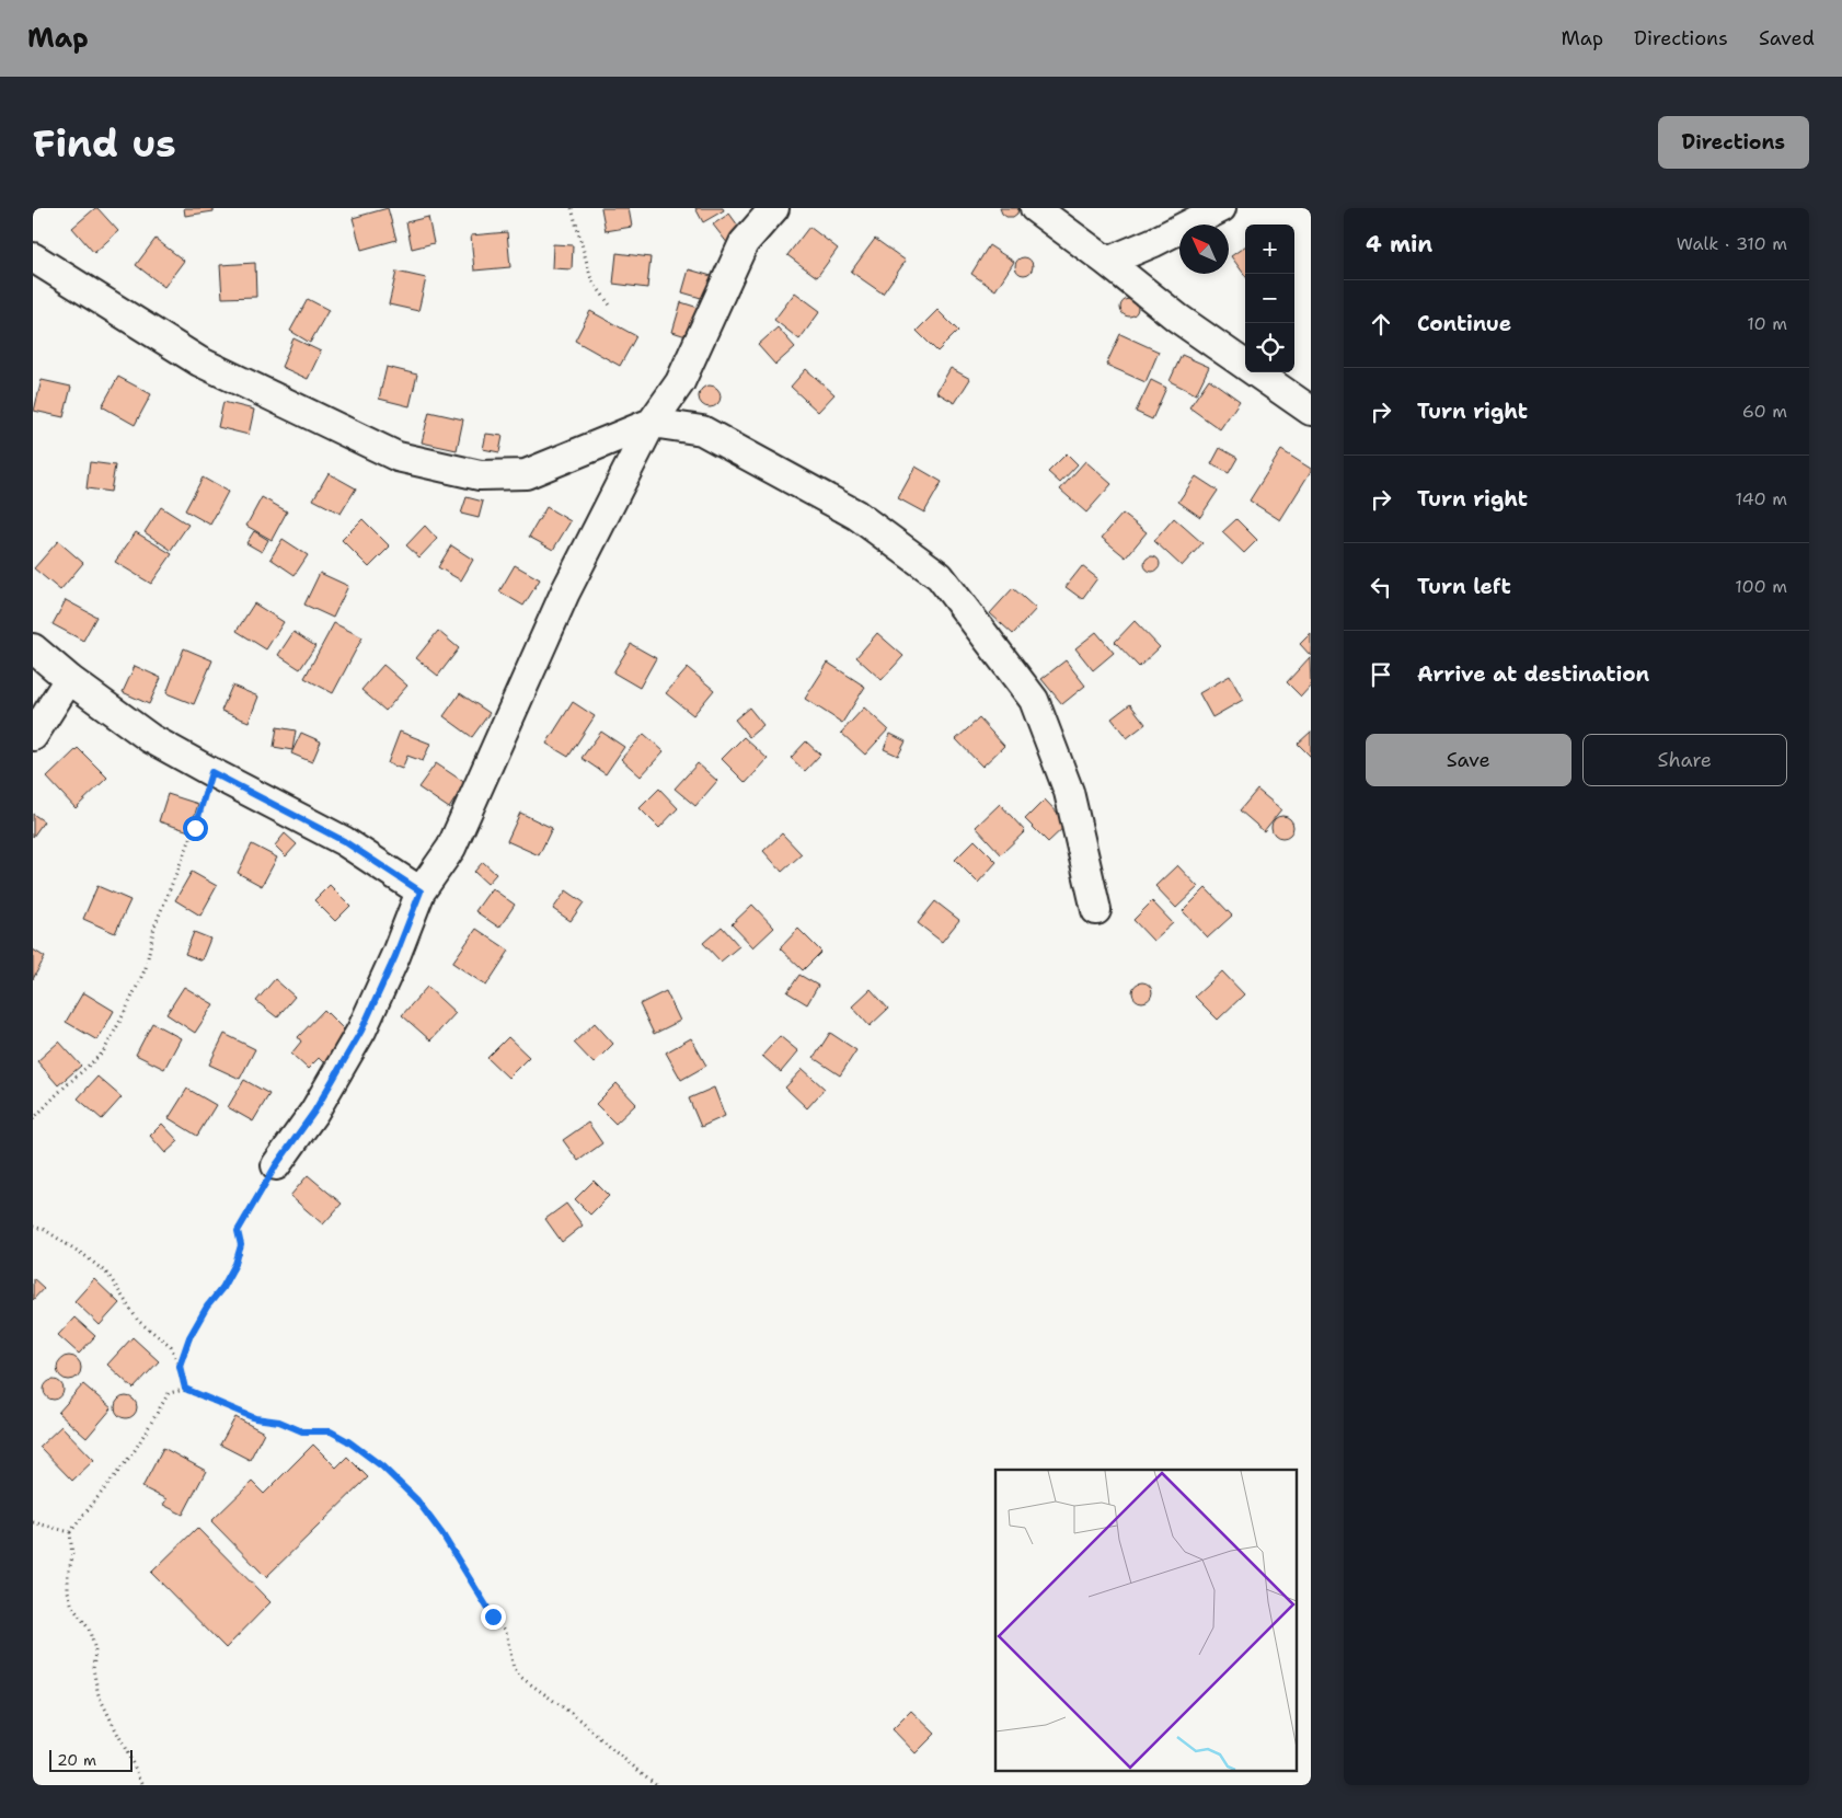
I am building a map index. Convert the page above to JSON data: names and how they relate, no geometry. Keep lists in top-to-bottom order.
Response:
{
  "scale_bar": "20 m",
  "north": "top left",
  "page": {
    "header": "Map",
    "nav": ["Map", "Directions", "Saved"],
    "buttons": [
      "Directions",
      ["Save", "Share"]
    ],
    "title": "Find us",
    "heading": ["4 min", "Walk · 310 m"],
    "map_buttons": ["+", "−"],
    "list": [
      ["Continue", "10 m"],
      ["Turn right", "60 m"],
      ["Turn right", "140 m"],
      ["Turn left", "100 m"],
      "Arrive at destination"
    ],
    "scale": "20 m"
  }
}
